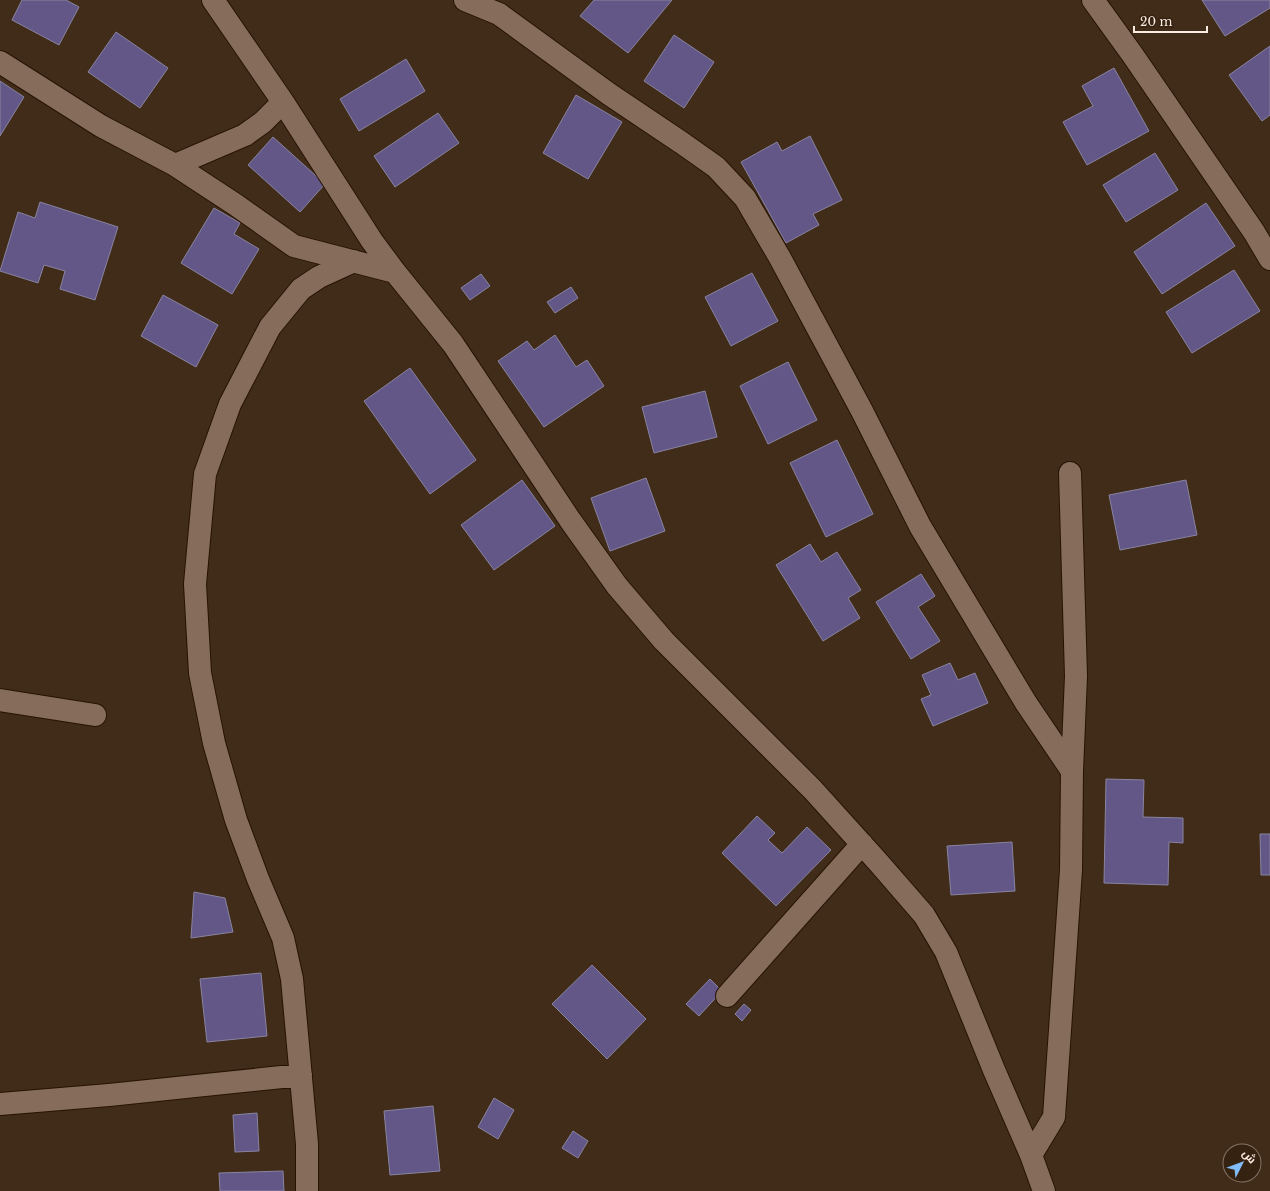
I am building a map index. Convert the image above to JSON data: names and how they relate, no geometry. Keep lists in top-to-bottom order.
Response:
{
  "scale_bar": "20 m",
  "north": "top right"
}
